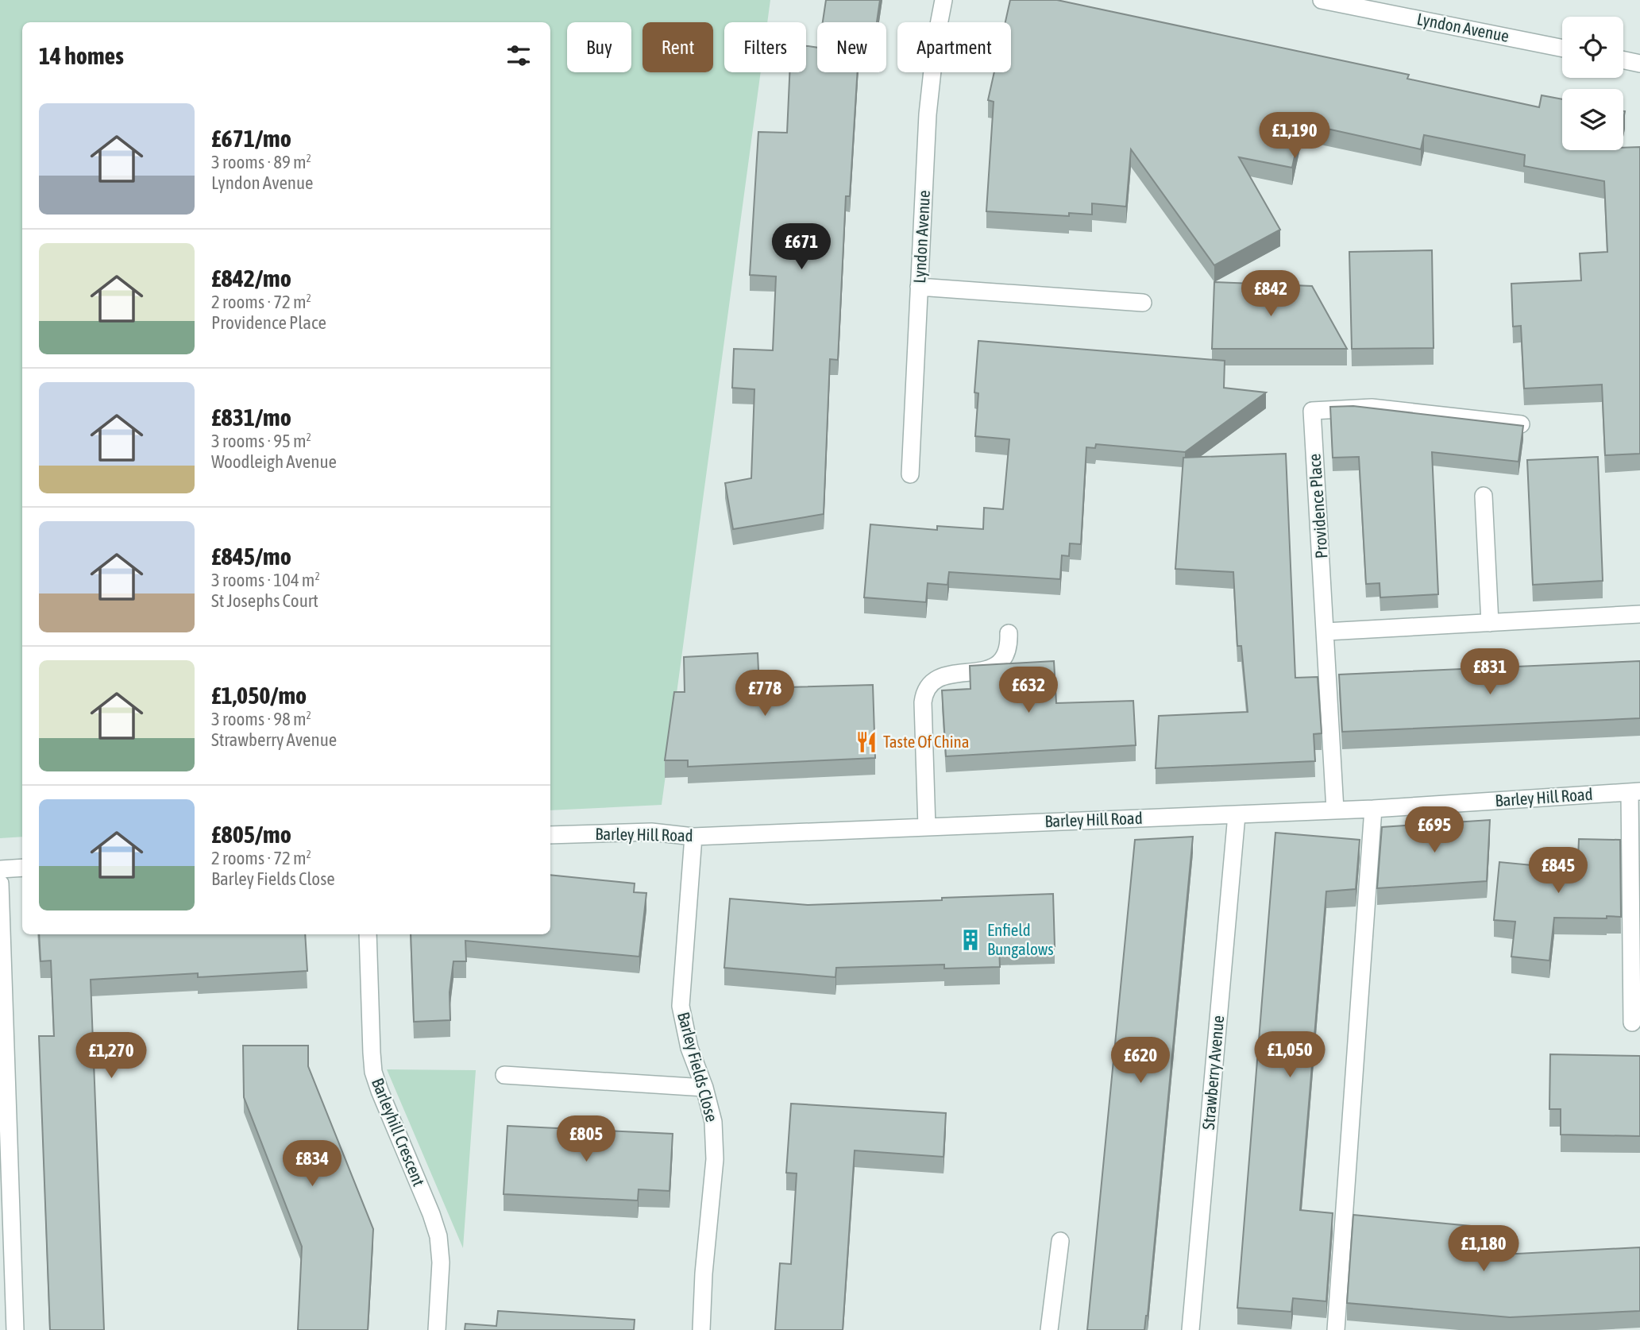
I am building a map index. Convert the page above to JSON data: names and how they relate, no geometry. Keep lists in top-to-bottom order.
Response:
{
  "streets": {
    "street": [
      "Lyndon Avenue",
      "Providence Place",
      "Barley Hill Road",
      "Barley Fields Close",
      "Strawberry Avenue",
      "Barleyhill Crescent"
    ]
  },
  "crossings": [
    ["Providence Place", "Barley Hill Road"],
    ["Barley Hill Road", "Barley Fields Close"],
    ["Barley Hill Road", "Strawberry Avenue"]
  ],
  "places": {
    "restaurant": ["Taste Of China"],
    "building": ["Enfield Bungalows"]
  },
  "page": {
    "chip": [
      "Buy",
      "Rent",
      "Filters",
      "New",
      "Apartment"
    ],
    "heading": "14 homes",
    "list": [
      {
        "name": "£671/mo",
        "note": "3 rooms · 89 m² · Lyndon Avenue"
      },
      {
        "name": "£842/mo",
        "note": "2 rooms · 72 m² · Providence Place"
      },
      {
        "name": "£831/mo",
        "note": "3 rooms · 95 m² · Woodleigh Avenue"
      },
      {
        "name": "£845/mo",
        "note": "3 rooms · 104 m² · St Josephs Court"
      },
      {
        "name": "£1,050/mo",
        "note": "3 rooms · 98 m² · Strawberry Avenue"
      },
      {
        "name": "£805/mo",
        "note": "2 rooms · 72 m² · Barley Fields Close"
      }
    ],
    "price": [
      "£1,190",
      "£671",
      "£842",
      "£831",
      "£632",
      "£778",
      "£695",
      "£845",
      "£1,050",
      "£1,270",
      "£620",
      "£805",
      "£834",
      "£1,180"
    ]
  }
}
